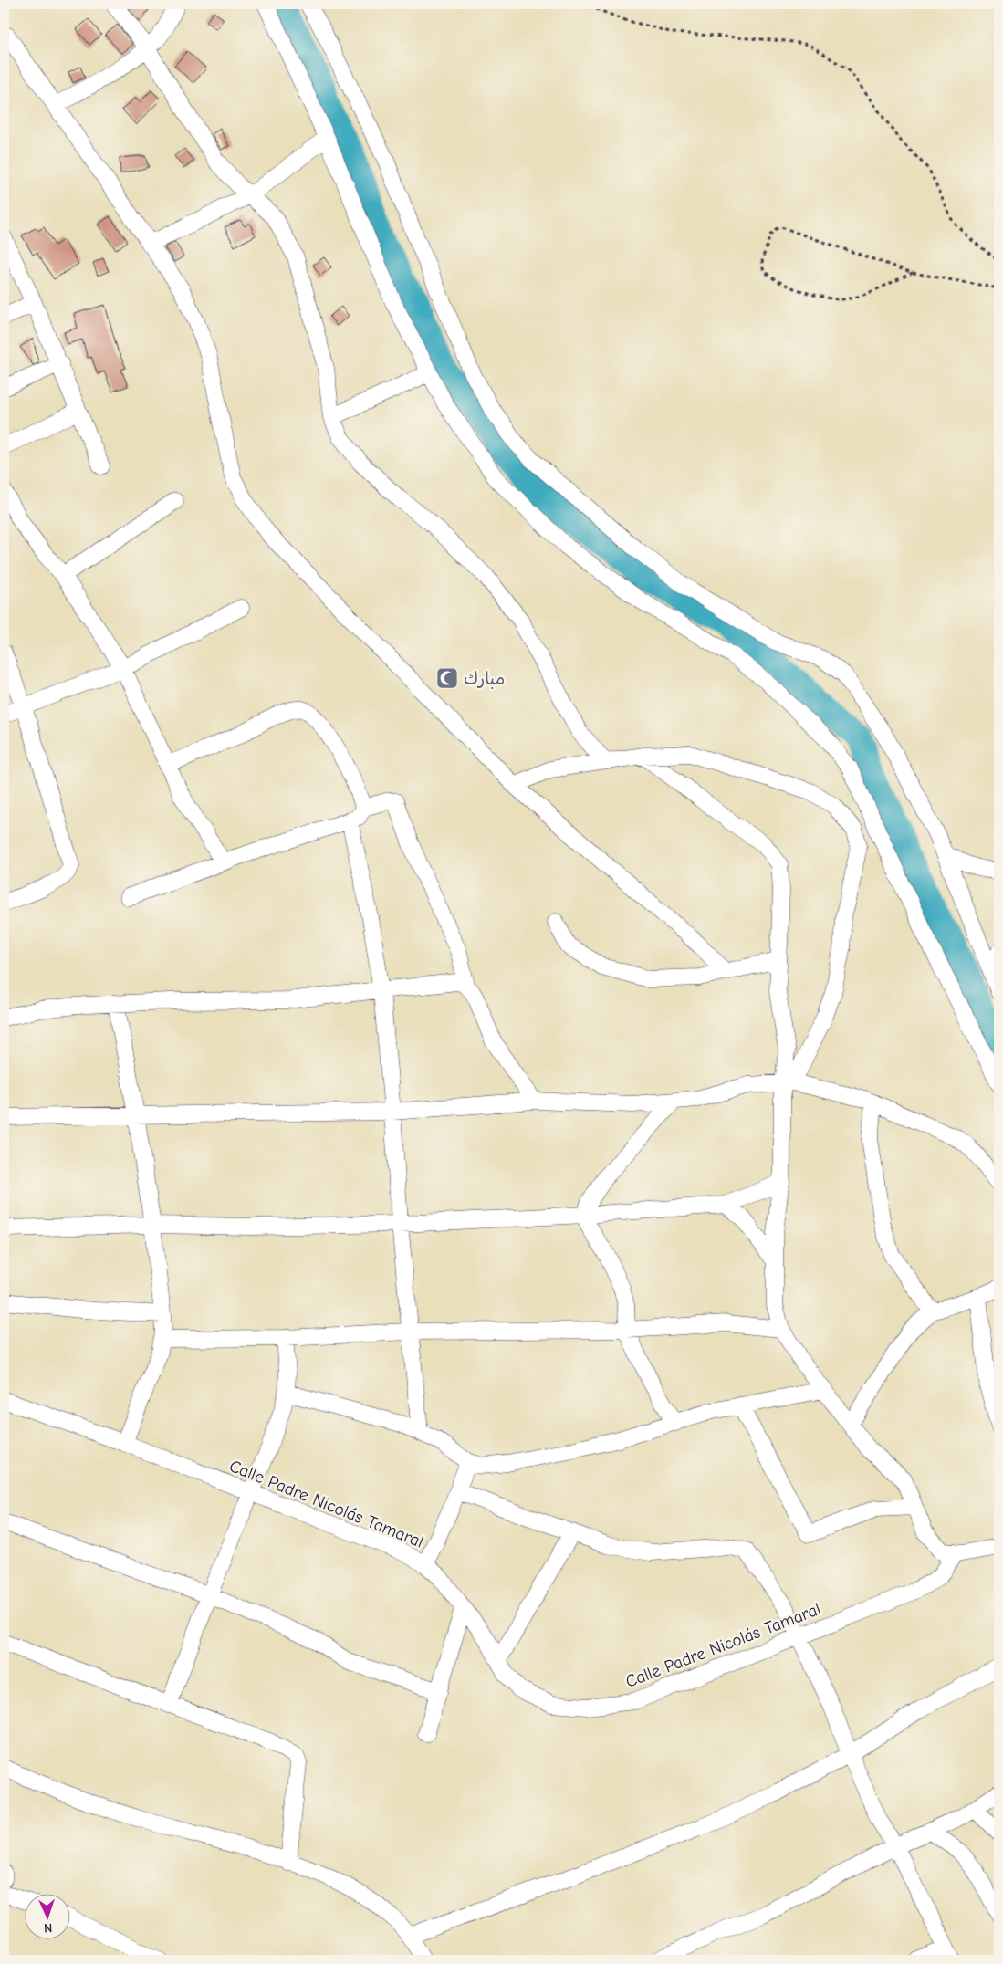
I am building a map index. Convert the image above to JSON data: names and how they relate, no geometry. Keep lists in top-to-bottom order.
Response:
{
  "streets": {
    "street": ["Calle Padre Nicolás Tamaral"]
  },
  "places": {
    "mosque": ["مبارك"]
  },
  "north": "bottom"
}
